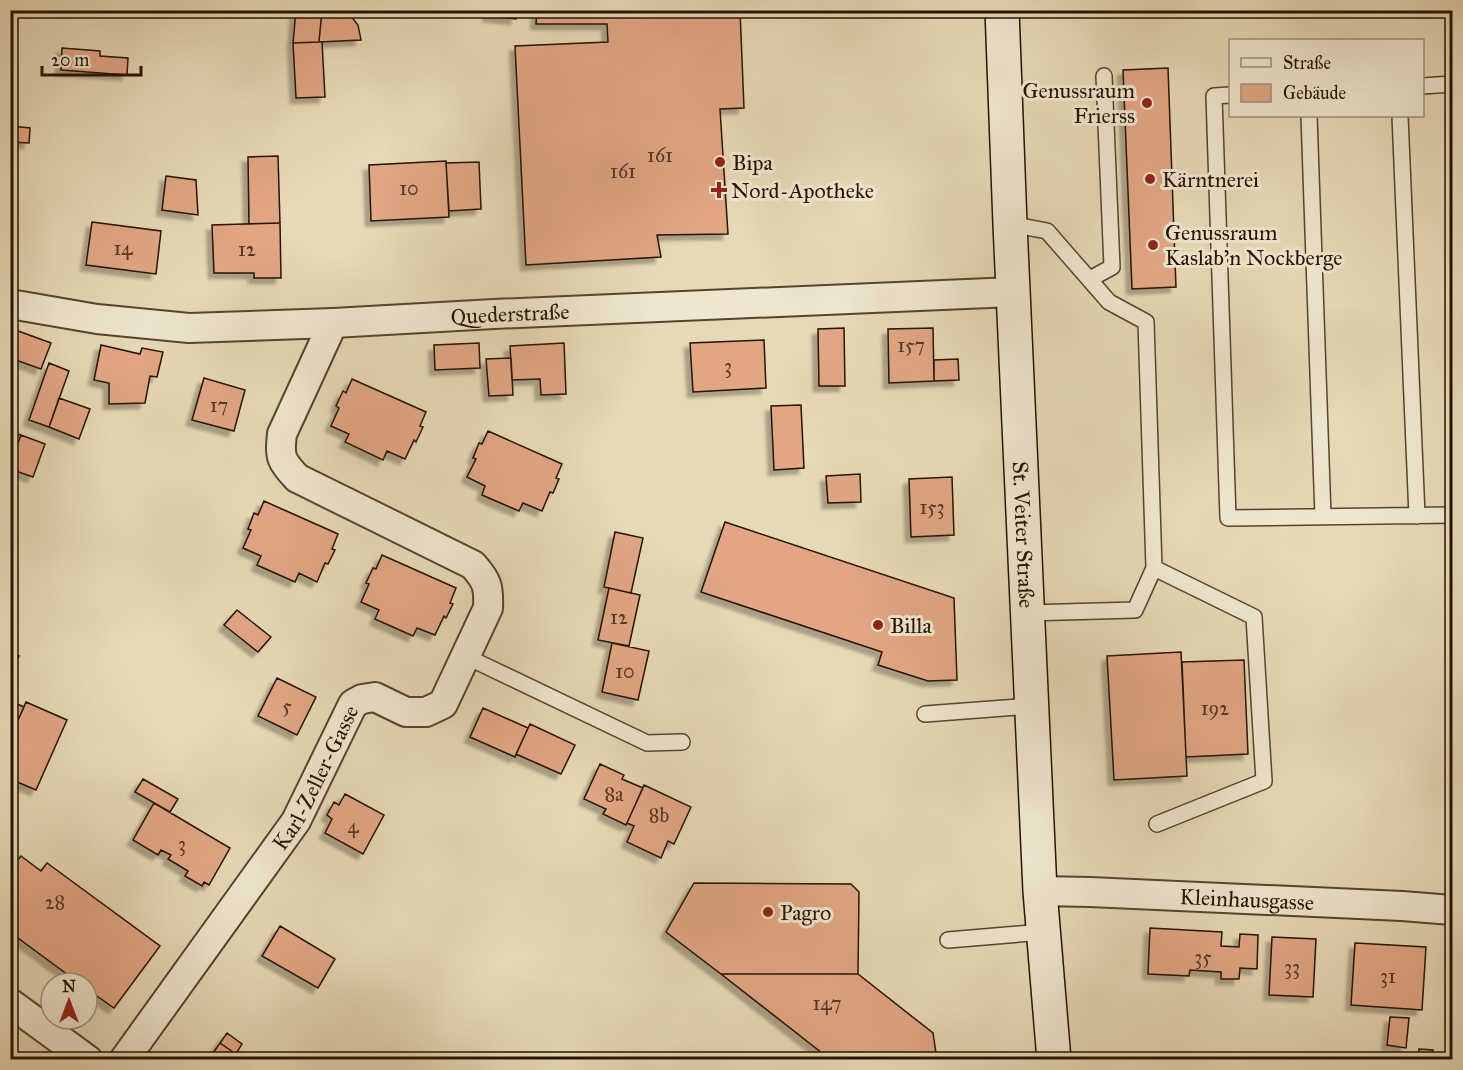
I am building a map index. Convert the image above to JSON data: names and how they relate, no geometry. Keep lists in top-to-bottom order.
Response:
{
  "streets": {
    "main road": ["St. Veiter Straße"],
    "street": ["Quederstraße", "Karl-Zeller-Gasse", "Kleinhausgasse"]
  },
  "crossings": [
    ["Quederstraße", "St. Veiter Straße"],
    ["Quederstraße", "Karl-Zeller-Gasse"],
    ["St. Veiter Straße", "Kleinhausgasse"]
  ],
  "places": {
    "other": [
      "Genussraum Frierss",
      "Bipa",
      "Kärntnerei",
      "Genussraum Kaslab'n Nockberge",
      "Billa",
      "Pagro"
    ],
    "health": ["Nord-Apotheke"]
  },
  "house_numbers": [
    "161",
    "161",
    "10",
    "14",
    "12",
    "157",
    "3",
    "17",
    "153",
    "12",
    "10",
    "5",
    "192",
    "8a",
    "8b",
    "4",
    "3",
    "28",
    "35",
    "33",
    "31",
    "147"
  ],
  "legend": ["Straße", "Gebäude"],
  "scale_bar": "20 m",
  "north": "top"
}
